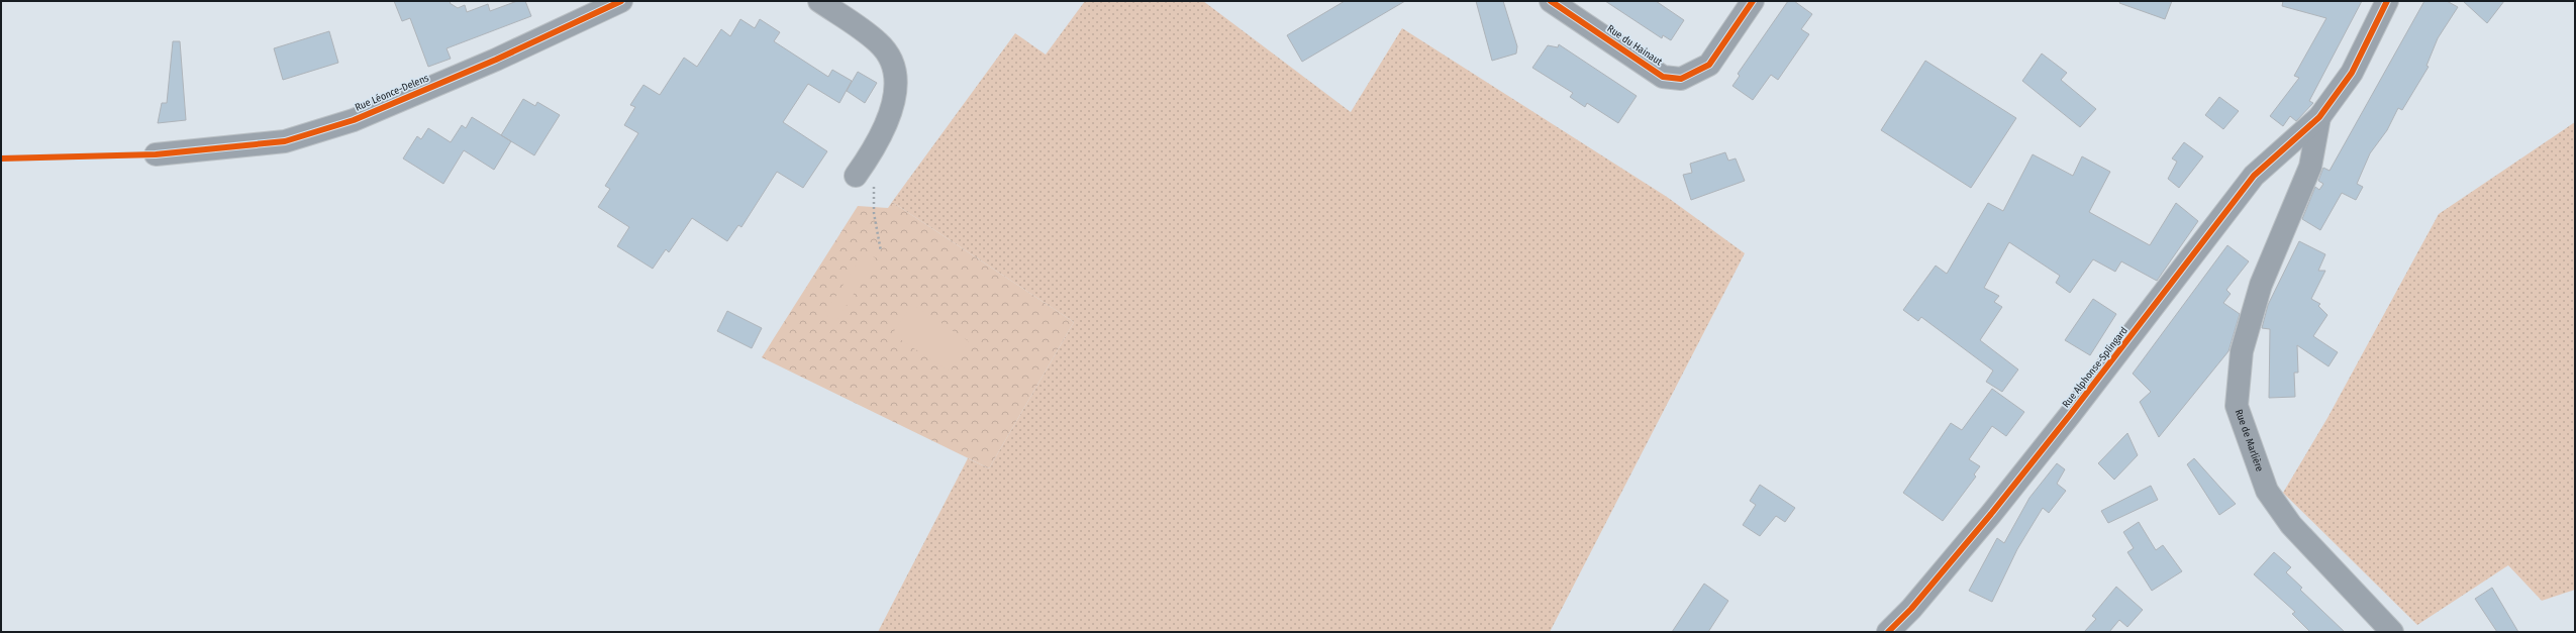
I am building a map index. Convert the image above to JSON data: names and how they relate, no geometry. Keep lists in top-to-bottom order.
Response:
{
  "streets": {
    "street": [
      "Rue du Hainaut",
      "Rue Léonce-Delens",
      "Rue Alphonse-Splingard",
      "Rue de Marlière"
    ]
  },
  "crossings": [
    ["Rue Alphonse-Splingard", "Rue de Marlière"]
  ]
}
